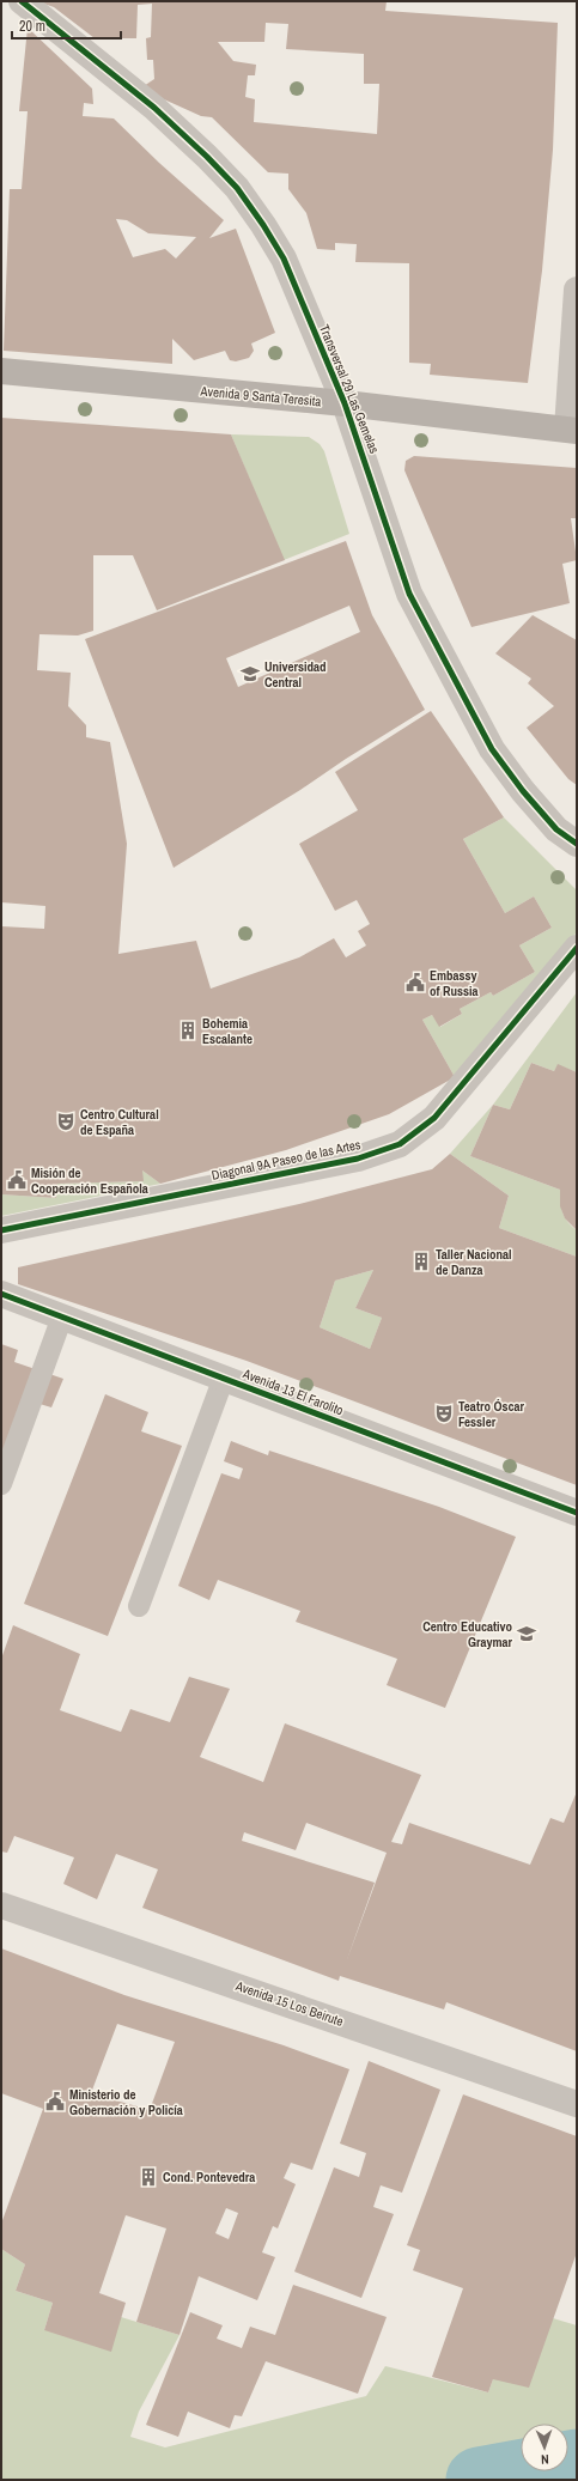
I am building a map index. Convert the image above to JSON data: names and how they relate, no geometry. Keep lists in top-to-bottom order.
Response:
{
  "streets": {
    "street": [
      "Transversal 29 Las Gemelas",
      "Avenida 9 Santa Teresita",
      "Diagonal 9A Paseo de las Artes",
      "Avenida 13 El Farolito",
      "Avenida 15 Los Beirute"
    ]
  },
  "crossings": [
    ["Transversal 29 Las Gemelas", "Avenida 9 Santa Teresita"]
  ],
  "places": {
    "school or university": ["Universidad Central", "Centro Educativo Graymar"],
    "public building": ["Embassy of Russia", "Misión de Cooperación Española", "Ministerio de Gobernación y Policía"],
    "building": ["Bohemia Escalante", "Taller Nacional de Danza", "Cond. Pontevedra"],
    "theatre": ["Centro Cultural de España", "Teatro Óscar Fessler"]
  },
  "scale_bar": "20 m",
  "north": "bottom"
}
